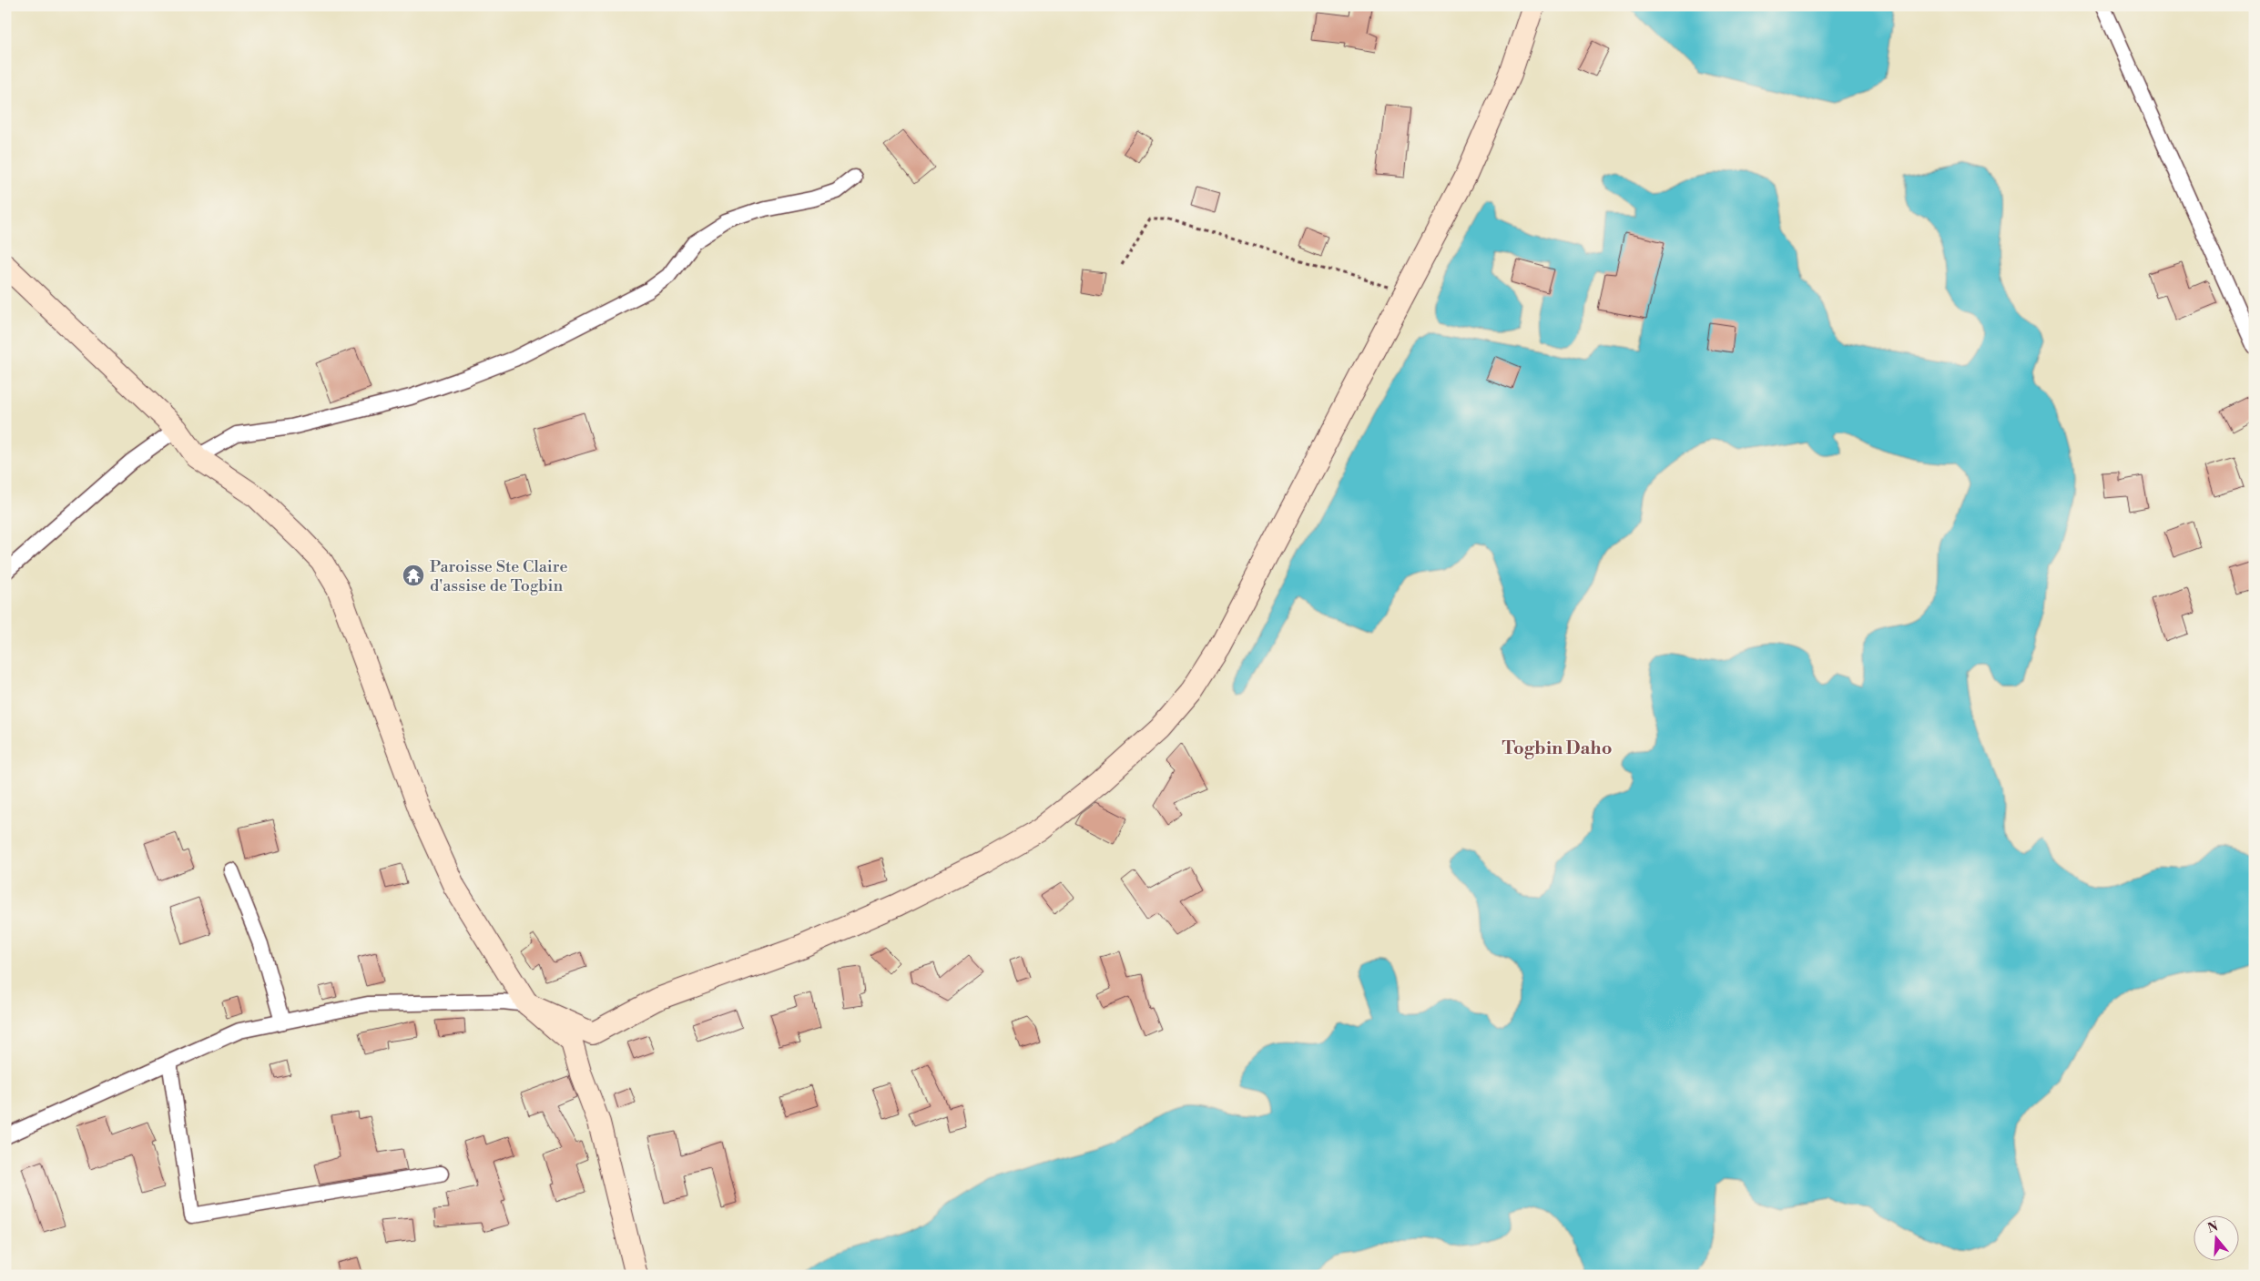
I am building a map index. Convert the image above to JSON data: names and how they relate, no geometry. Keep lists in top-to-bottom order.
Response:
{
  "districts": ["Togbin Daho"],
  "places": {
    "temple": ["Paroisse Ste Claire d'assise de Togbin"]
  },
  "north": "top"
}
